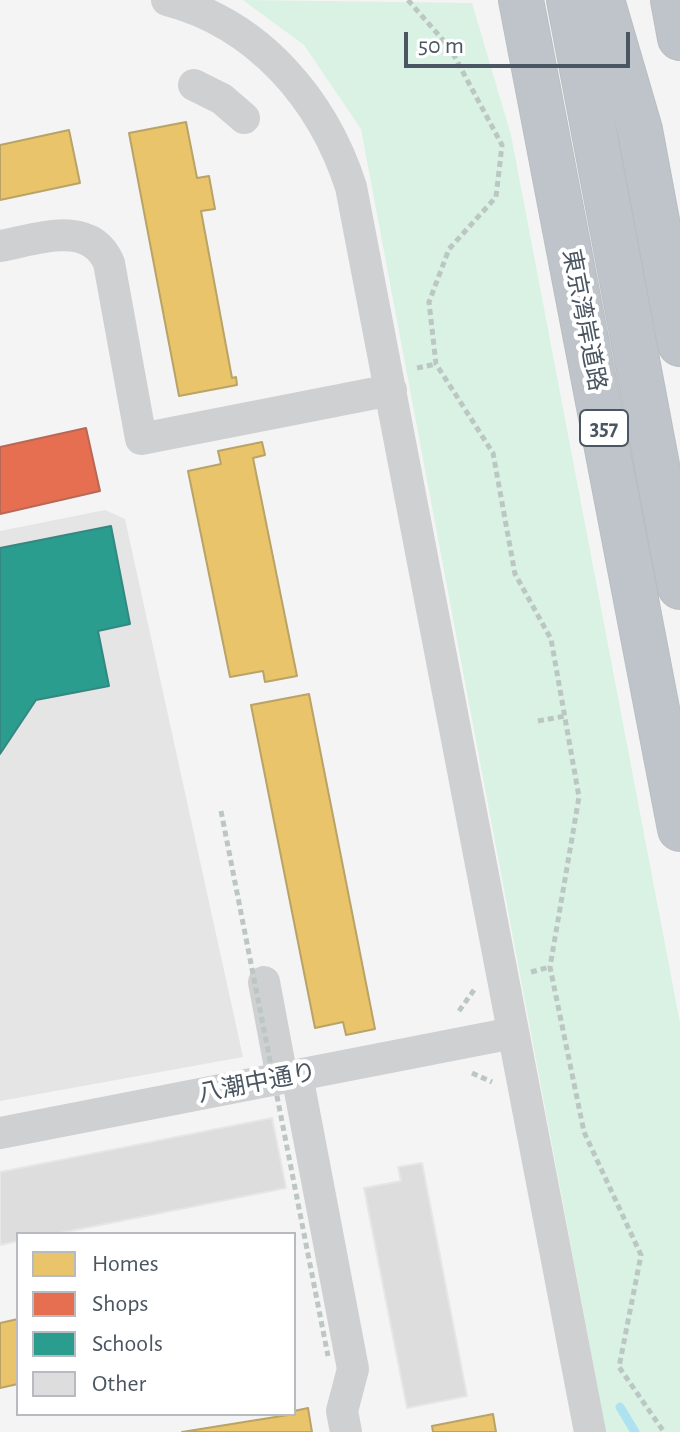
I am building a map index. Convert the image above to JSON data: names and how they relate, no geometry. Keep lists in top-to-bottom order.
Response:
{
  "streets": {
    "highway": ["東京湾岸道路", "357"],
    "street": ["八潮中通り"]
  },
  "legend": [
    "Homes",
    "Shops",
    "Schools",
    "Other"
  ],
  "scale_bar": "50 m"
}
